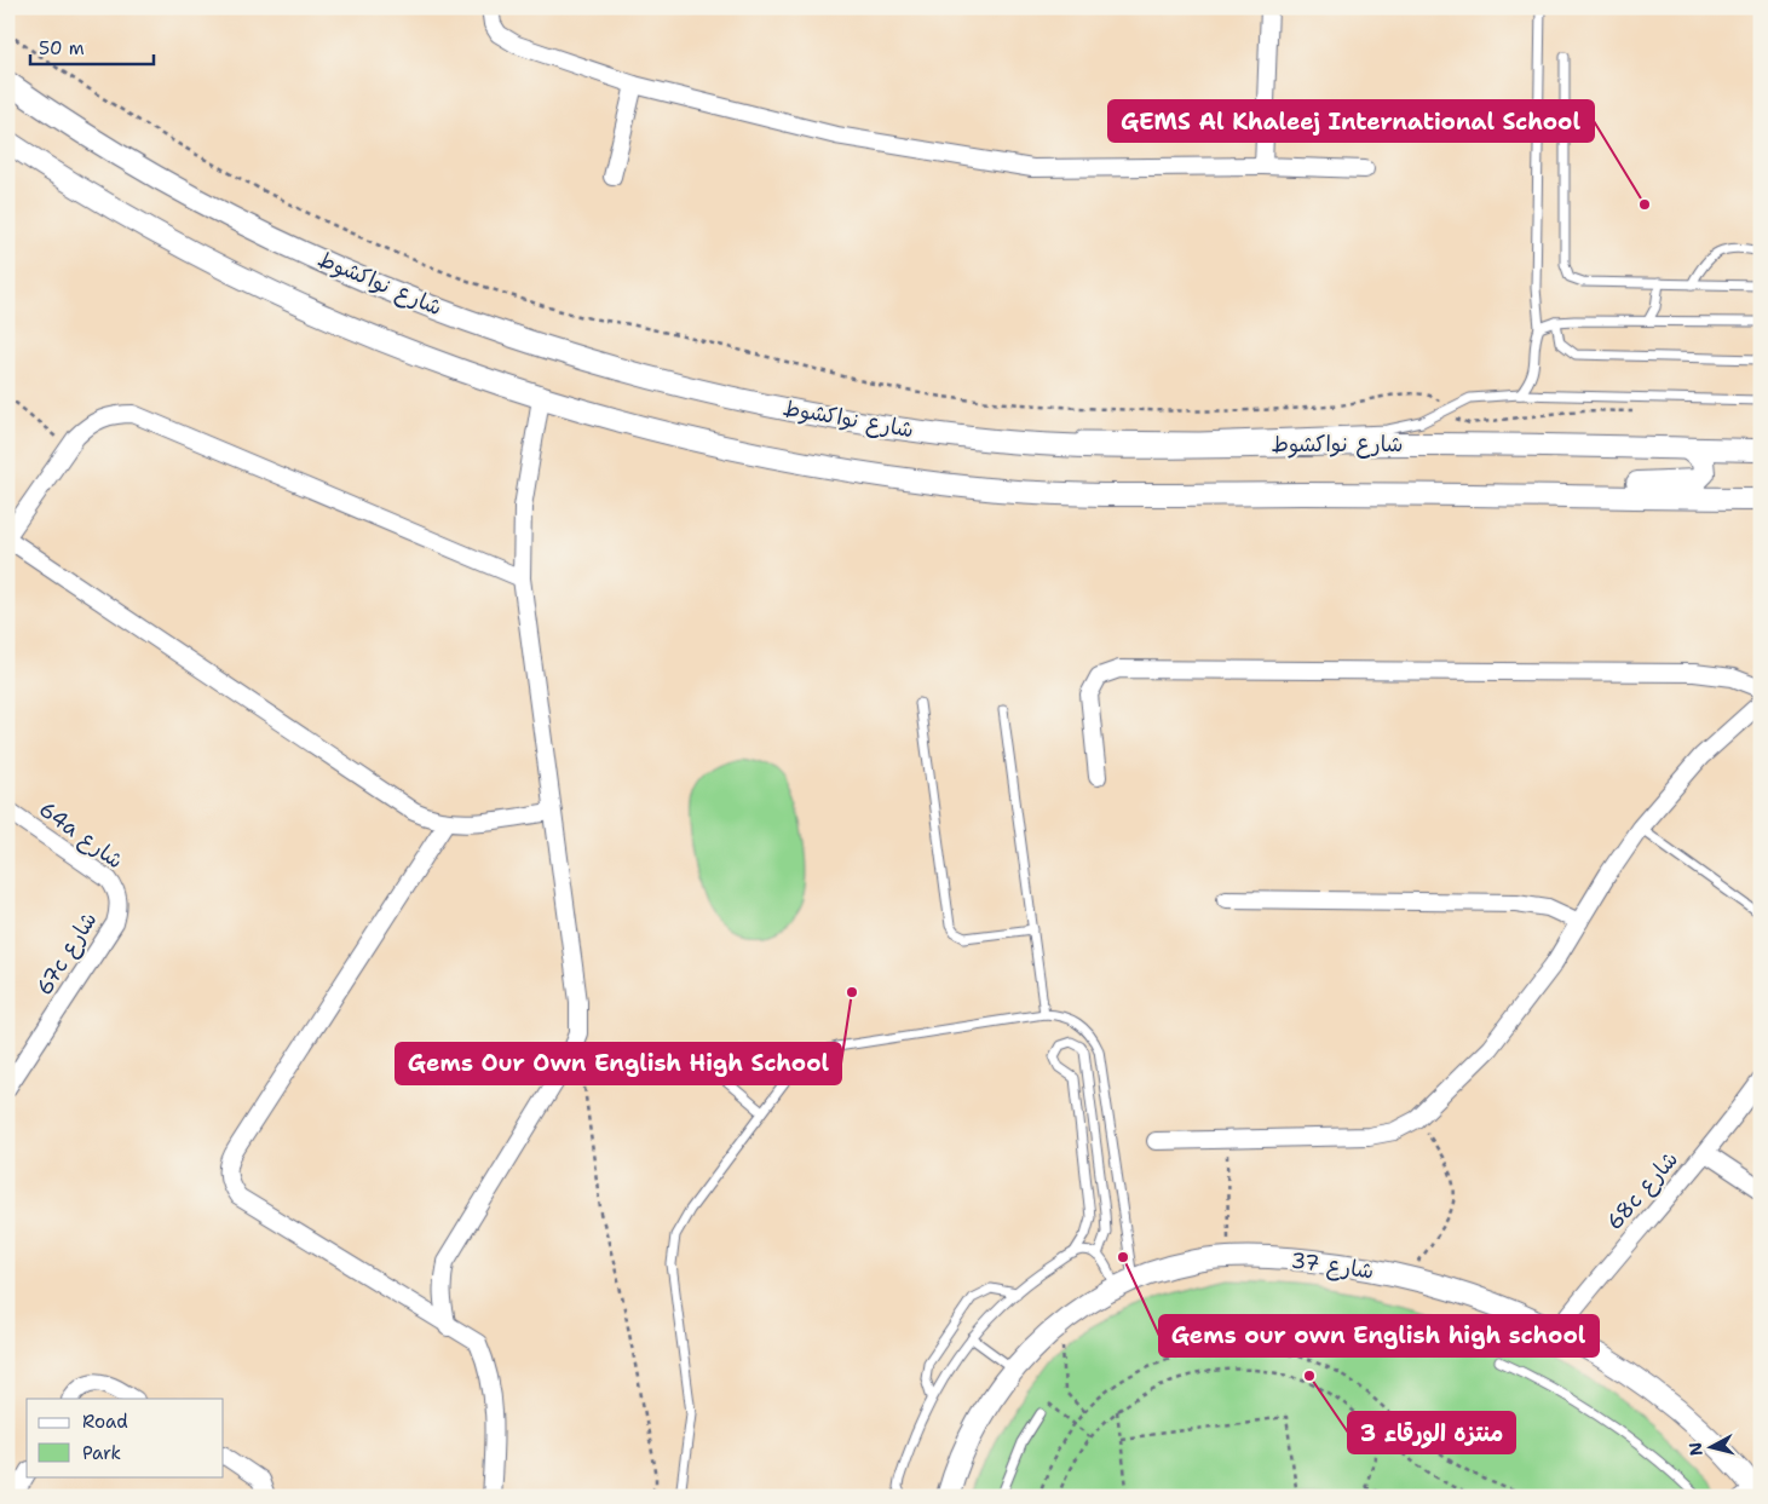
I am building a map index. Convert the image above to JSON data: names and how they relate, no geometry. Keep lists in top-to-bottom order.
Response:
{
  "streets": {
    "street": [
      "شارع نواكشوط",
      "64a شارع",
      "67c شارع",
      "68c شارع",
      "شارع 37"
    ]
  },
  "crossings": [
    ["64a شارع", "67c شارع"],
    ["68c شارع", "شارع 37"]
  ],
  "places": [
    "GEMS Al Khaleej International School",
    "Gems Our Own English High School",
    "Gems our own English high school",
    "منتزه الورقاء 3"
  ],
  "legend": ["Road", "Park"],
  "scale_bar": "50 m",
  "north": "left"
}
